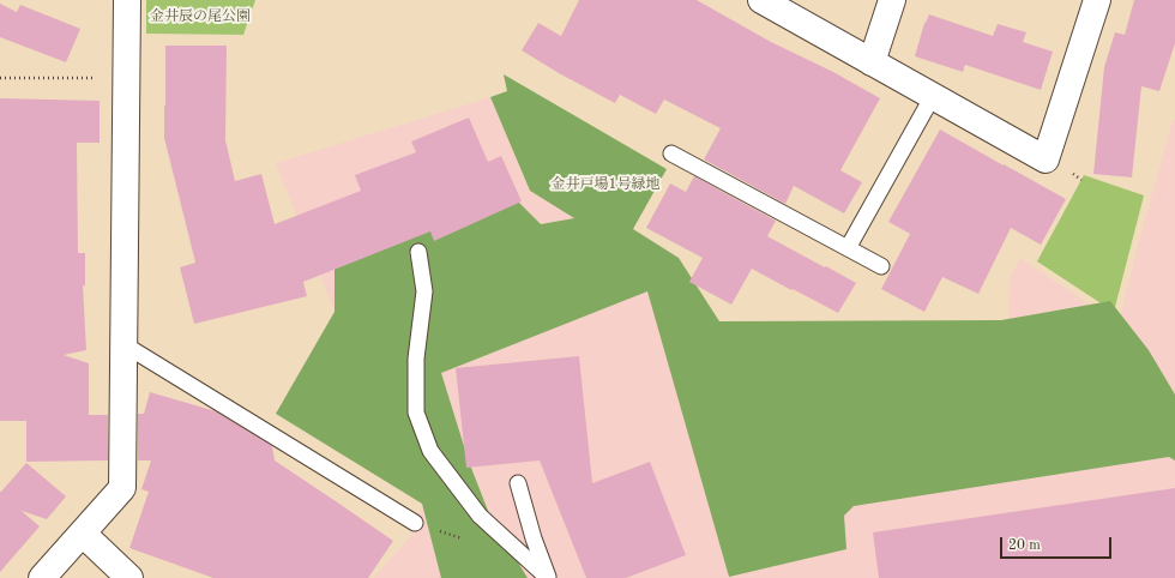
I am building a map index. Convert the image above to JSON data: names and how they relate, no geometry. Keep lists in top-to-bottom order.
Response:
{
  "parks": ["金井辰の尾公園", "金井戸場1号緑地"],
  "scale_bar": "20 m"
}
